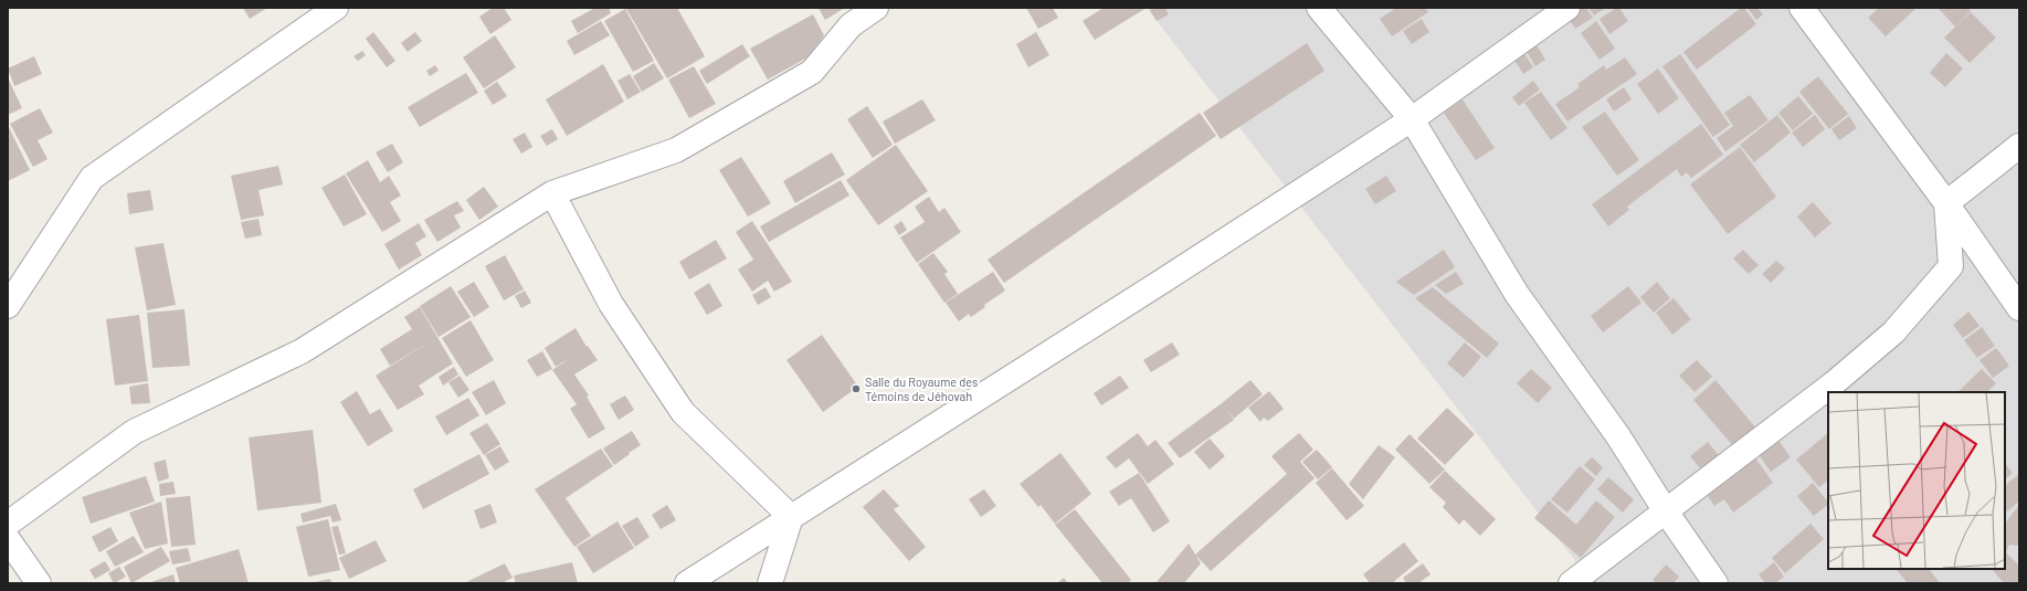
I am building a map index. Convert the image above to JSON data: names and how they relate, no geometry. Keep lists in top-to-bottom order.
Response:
{
  "places": ["Salle du Royaume des Témoins de Jéhovah"]
}
